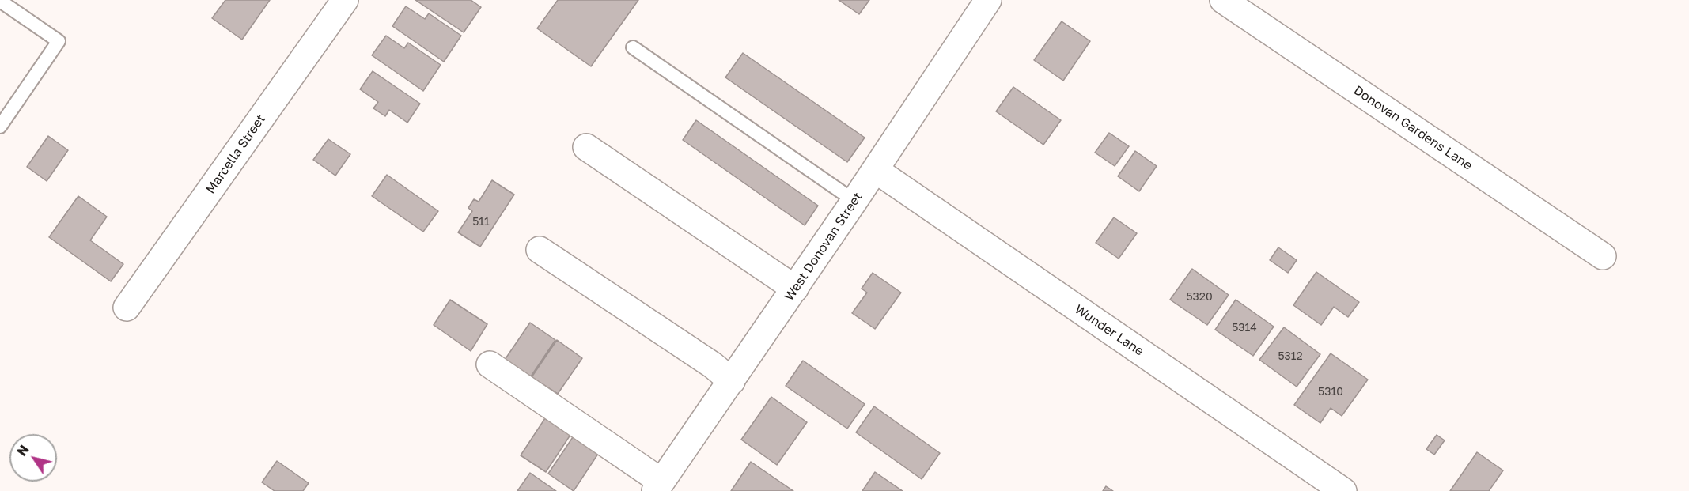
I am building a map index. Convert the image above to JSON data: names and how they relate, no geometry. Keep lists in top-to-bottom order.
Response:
{
  "streets": {
    "street": [
      "Donovan Gardens Lane",
      "Marcella Street",
      "West Donovan Street",
      "Wunder Lane"
    ]
  },
  "crossings": [
    ["West Donovan Street", "Wunder Lane"]
  ],
  "house_numbers": [
    "511",
    "5320",
    "5314",
    "5312",
    "5310"
  ],
  "north": "top left"
}
